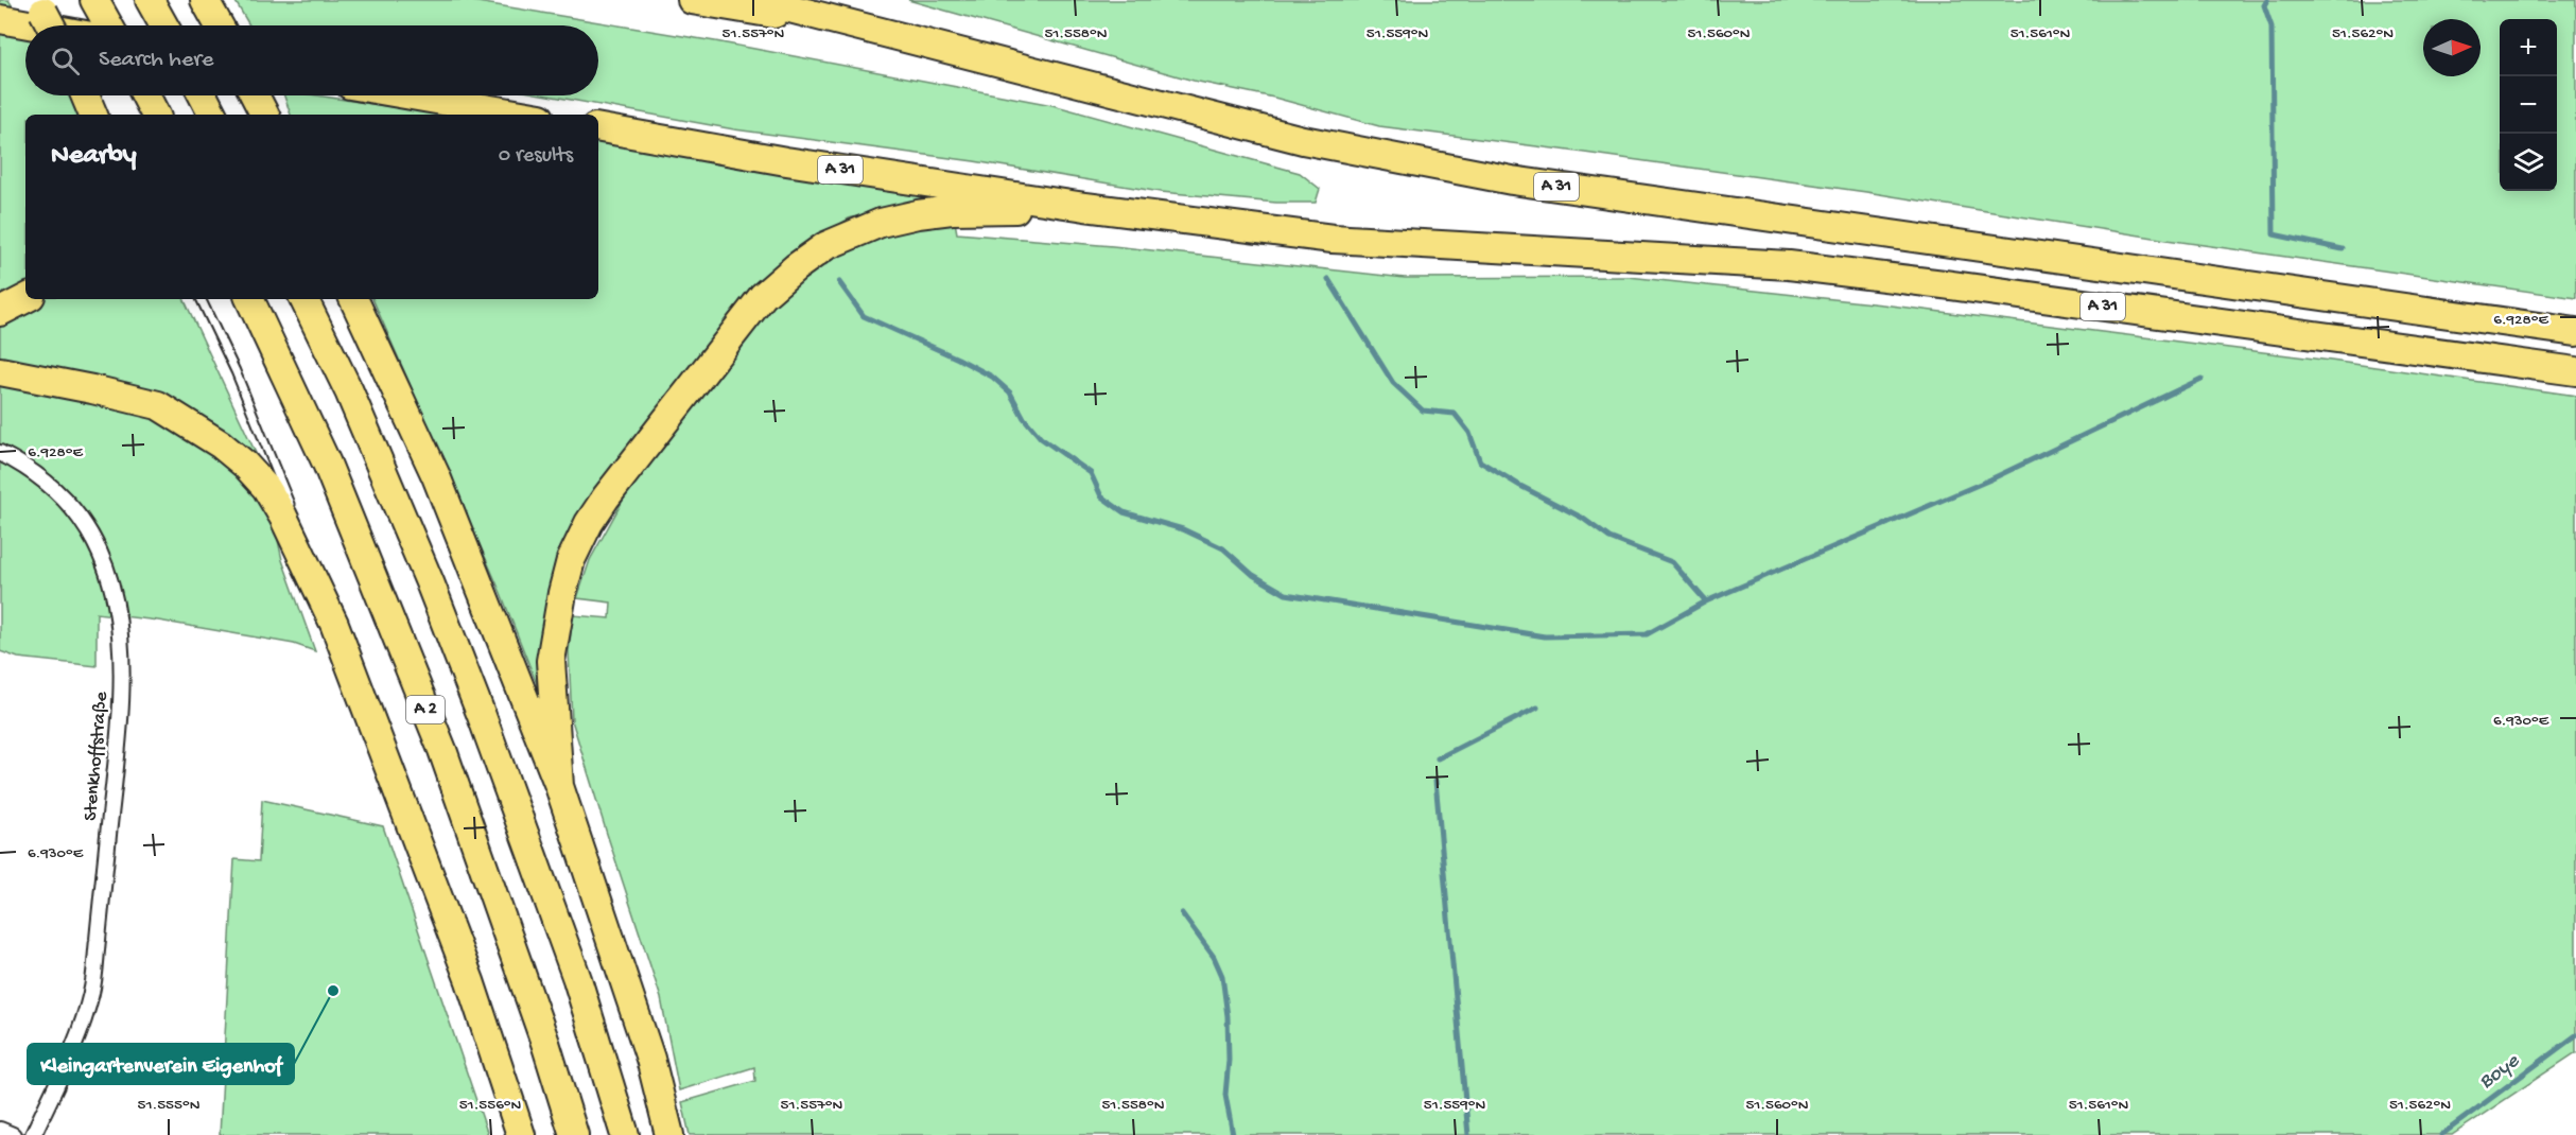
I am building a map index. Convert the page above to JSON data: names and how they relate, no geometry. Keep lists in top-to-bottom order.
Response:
{
  "streets": {
    "highway": ["A 31", "A 2"],
    "street": ["Stenkhoffstraße"]
  },
  "water": ["Boye"],
  "places": ["Kleingartenverein Eigenhof"],
  "north": "right",
  "page": {
    "map_buttons": ["+", "−"],
    "search": "Search here",
    "heading": ["Nearby", "0 results"]
  },
  "coordinates": [
    "51.557°N",
    "51.558°N",
    "51.559°N",
    "51.560°N",
    "51.561°N",
    "51.562°N",
    "6.928°E",
    "6.930°E",
    "51.555°N",
    "51.556°N"
  ]
}
